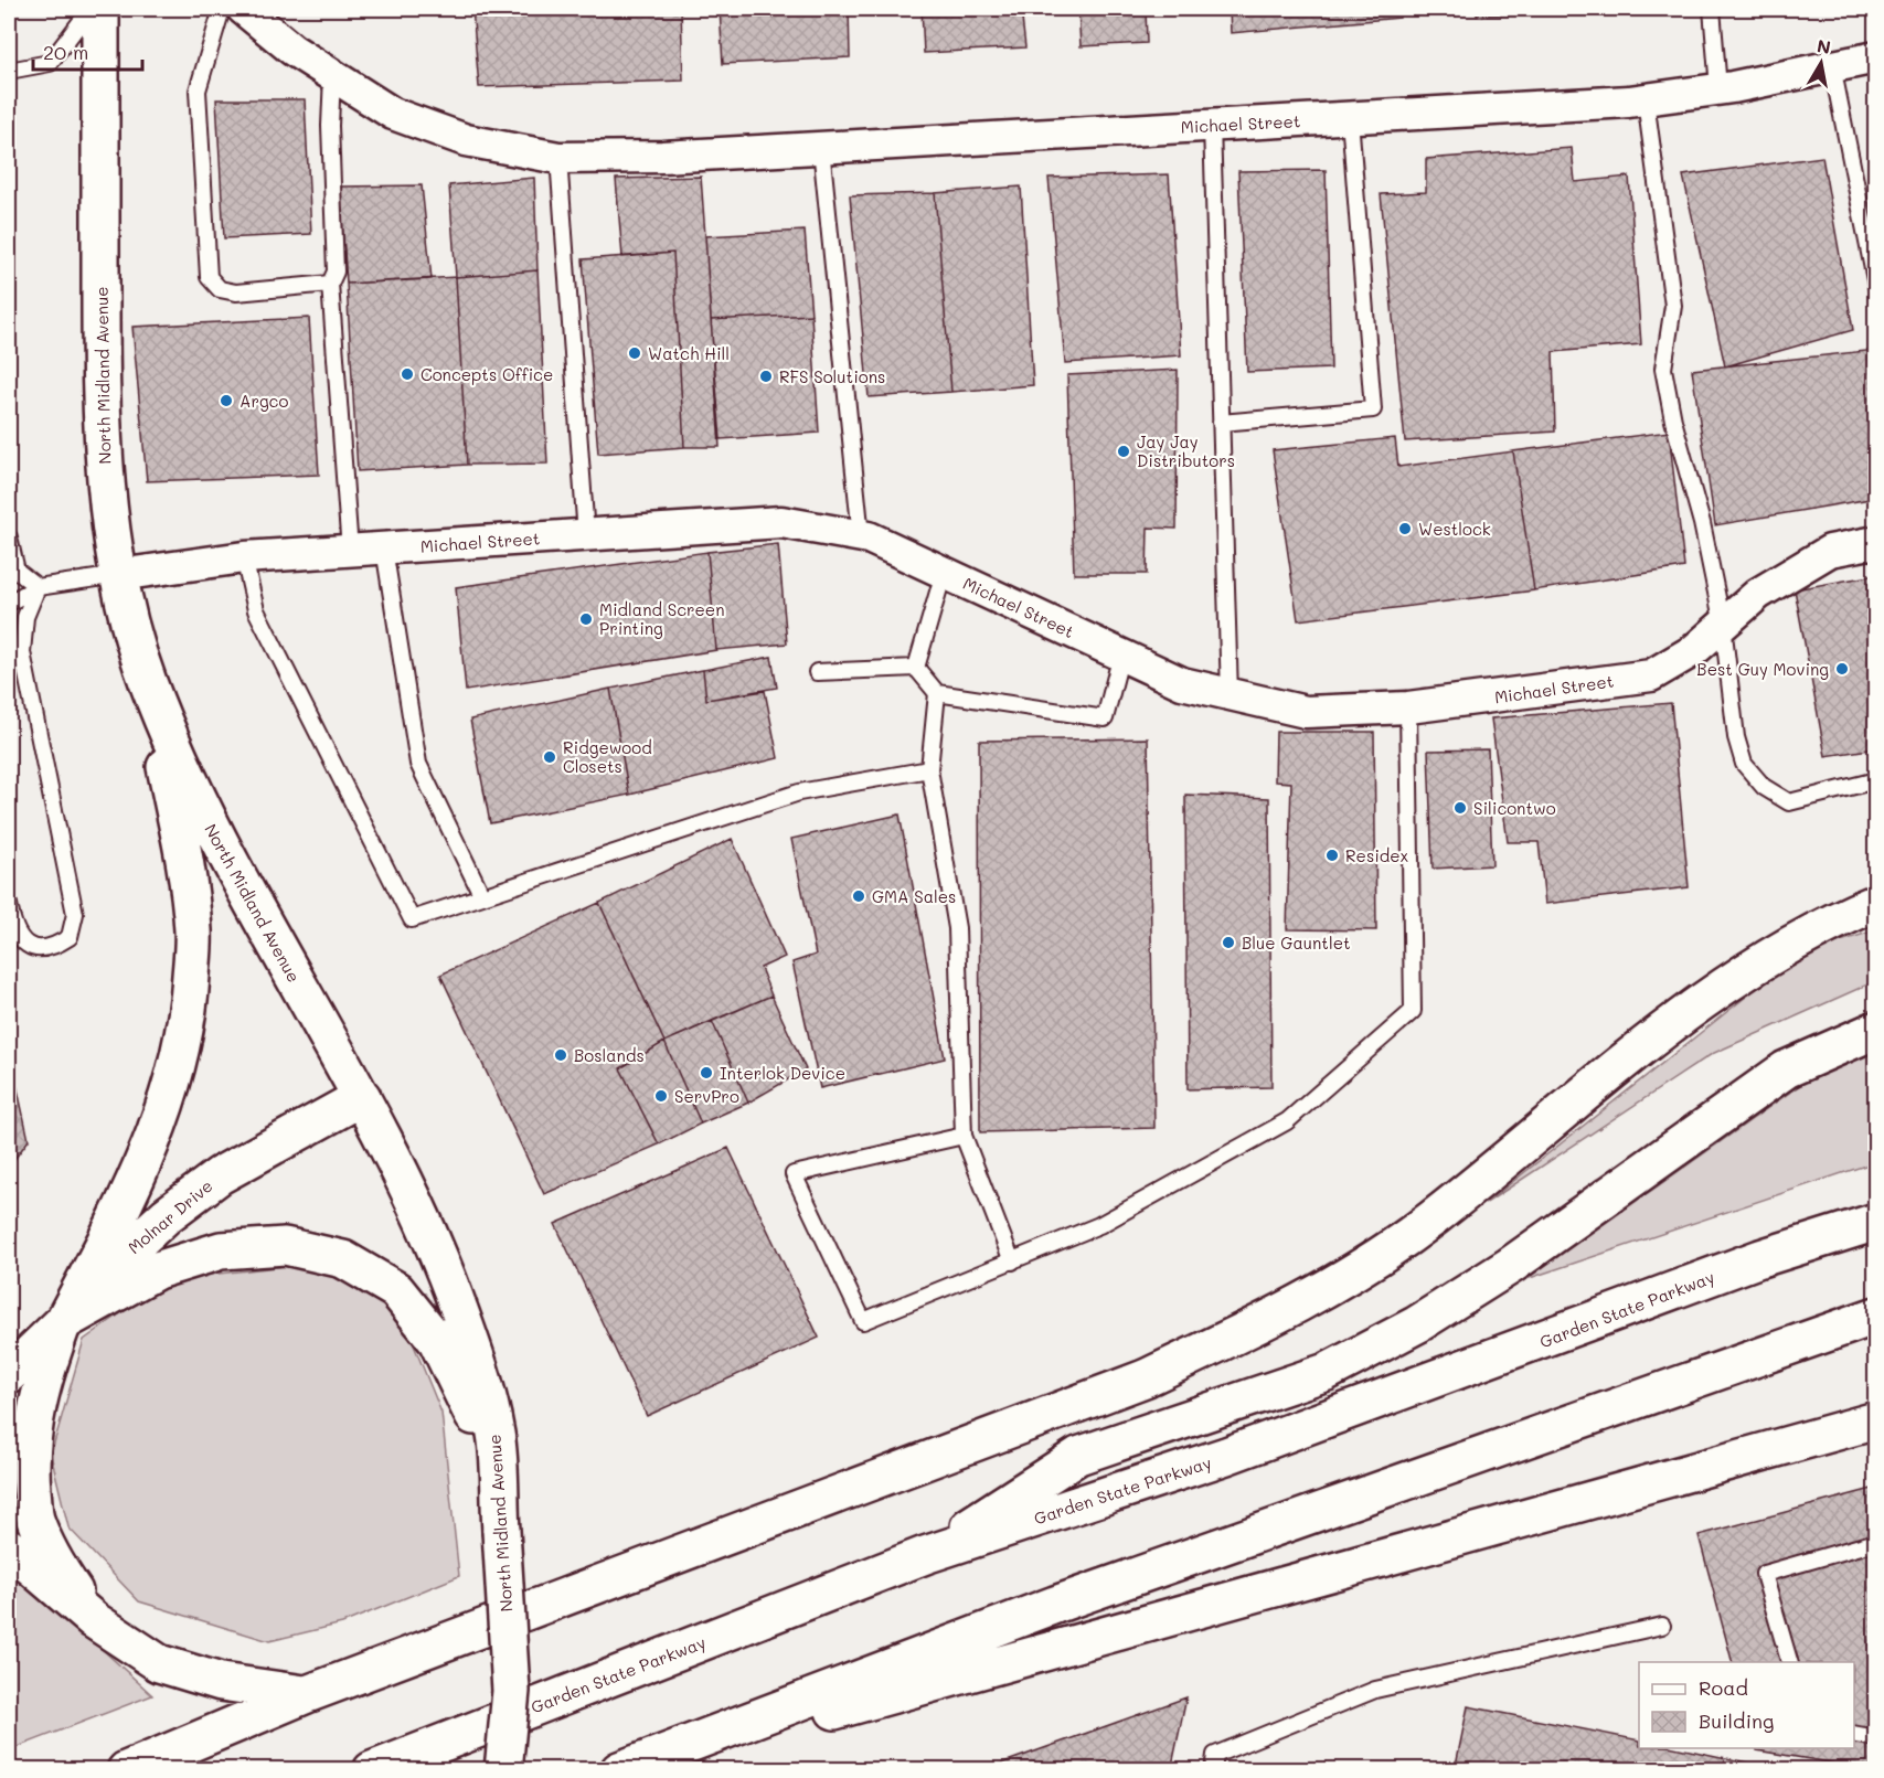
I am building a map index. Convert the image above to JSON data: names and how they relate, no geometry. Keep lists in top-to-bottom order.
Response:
{
  "streets": {
    "main road": ["North Midland Avenue", "Molnar Drive", "Garden State Parkway"],
    "street": ["Michael Street"]
  },
  "crossings": [
    ["Michael Street", "North Midland Avenue"],
    ["North Midland Avenue", "Molnar Drive"]
  ],
  "places": [
    "Watch Hill",
    "Concepts Office",
    "RFS Solutions",
    "Argco",
    "Jay Jay Distributors",
    "Westlock",
    "Midland Screen Printing",
    "Best Guy Moving",
    "Ridgewood Closets",
    "Silicontwo",
    "Residex",
    "GMA Sales",
    "Blue Gauntlet",
    "Boslands",
    "Interlok Device",
    "ServPro"
  ],
  "legend": ["Road", "Building"],
  "scale_bar": "20 m",
  "north": "top"
}
